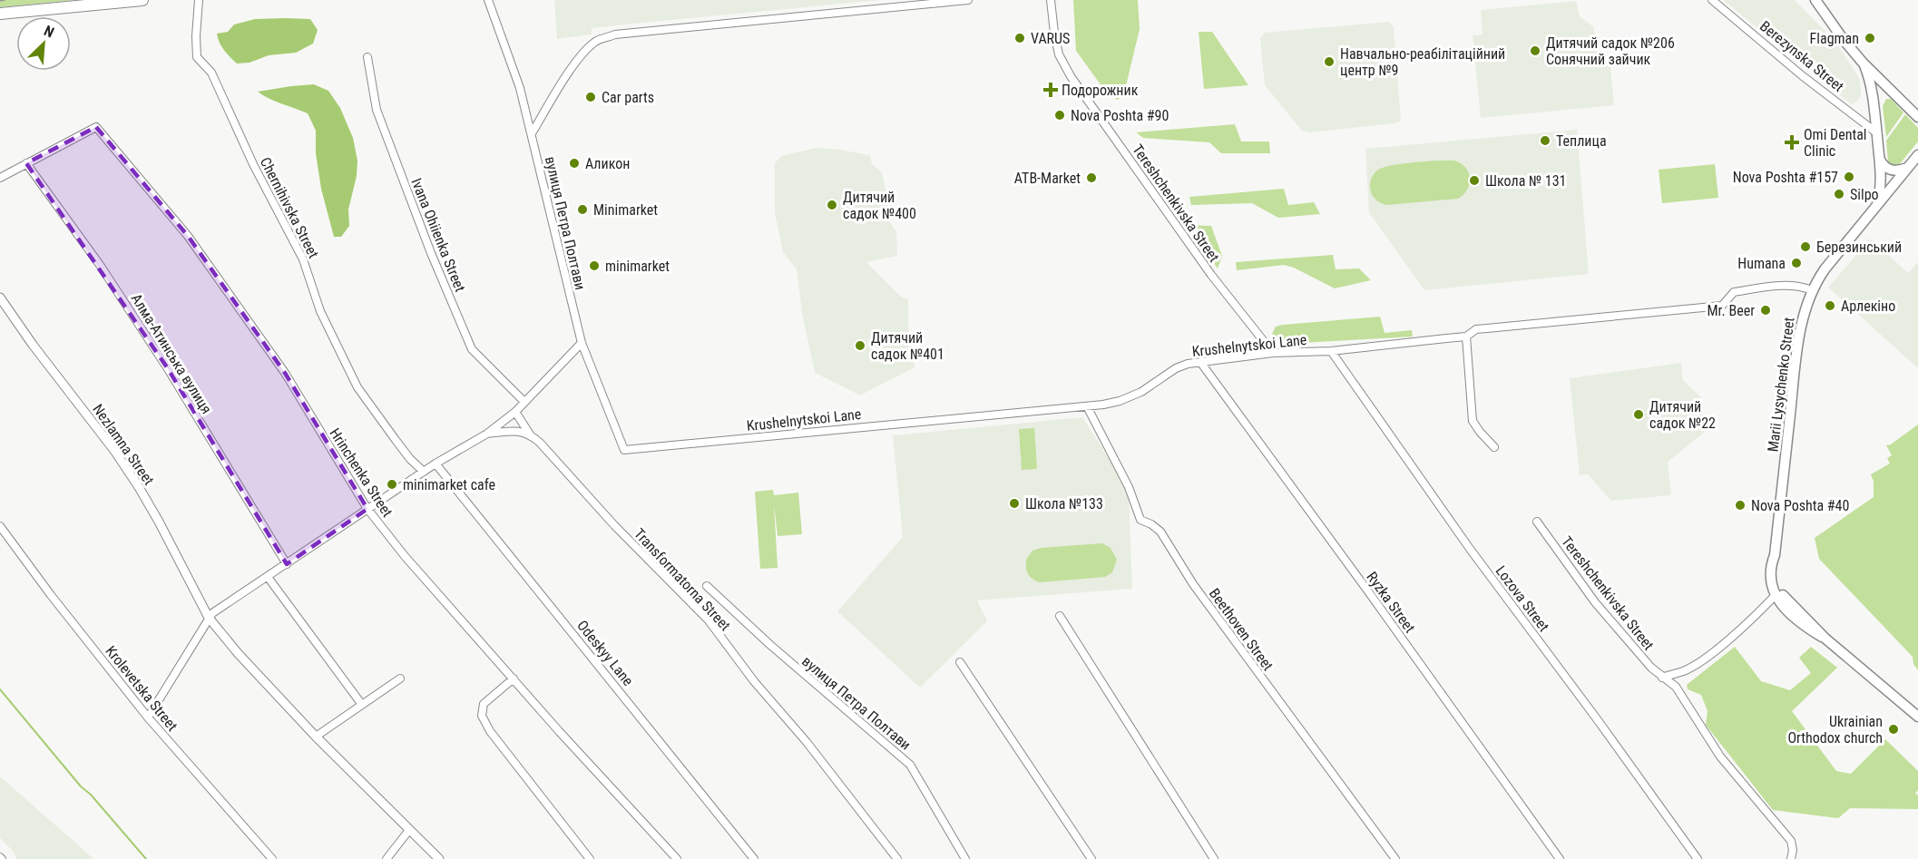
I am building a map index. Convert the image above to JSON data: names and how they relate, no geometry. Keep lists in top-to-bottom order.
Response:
{
  "streets": {
    "main road": ["Berezynska Street", "Marii Lysychenko Street"],
    "street": [
      "Tereshchenkivska Street",
      "Chernihivska Street",
      "вулиця Петра Полтави",
      "Ivana Ohiienka Street",
      "Krushelnytskoi Lane",
      "Алма-Атинська вулиця",
      "Nezlamna Street",
      "Hrinchenka Street",
      "Transformatorna Street",
      "Lozova Street",
      "Ryzka Street",
      "Beethoven Street",
      "Odeskyy Lane",
      "Krolevetska Street"
    ]
  },
  "crossings": [
    ["Tereshchenkivska Street", "Krushelnytskoi Lane"],
    ["вулиця Петра Полтави", "Krushelnytskoi Lane"],
    ["Krushelnytskoi Lane", "Marii Lysychenko Street"],
    ["Krushelnytskoi Lane", "Lozova Street"],
    ["Krushelnytskoi Lane", "Ryzka Street"],
    ["Krushelnytskoi Lane", "Beethoven Street"],
    ["Алма-Атинська вулиця", "Hrinchenka Street"]
  ],
  "places": {
    "other": [
      "VARUS",
      "Flagman",
      "Дитячий садок №206 Сонячний зайчик",
      "Навчально-реабілітаційний центр №9",
      "Car parts",
      "Nova Poshta #90",
      "Теплица",
      "Аликон",
      "Nova Poshta #157",
      "ATB-Market",
      "Школа № 131",
      "Silpo",
      "Дитячий садок №400",
      "Minimarket",
      "Березинський",
      "Humana",
      "minimarket",
      "Арлекіно",
      "Mr. Beer",
      "Дитячий садок №401",
      "Дитячий садок №22",
      "minimarket cafe",
      "Школа №133",
      "Nova Poshta #40",
      "Ukrainian Orthodox church"
    ],
    "health": ["Подорожник", "Omi Dental Clinic"]
  },
  "north": "top right"
}
